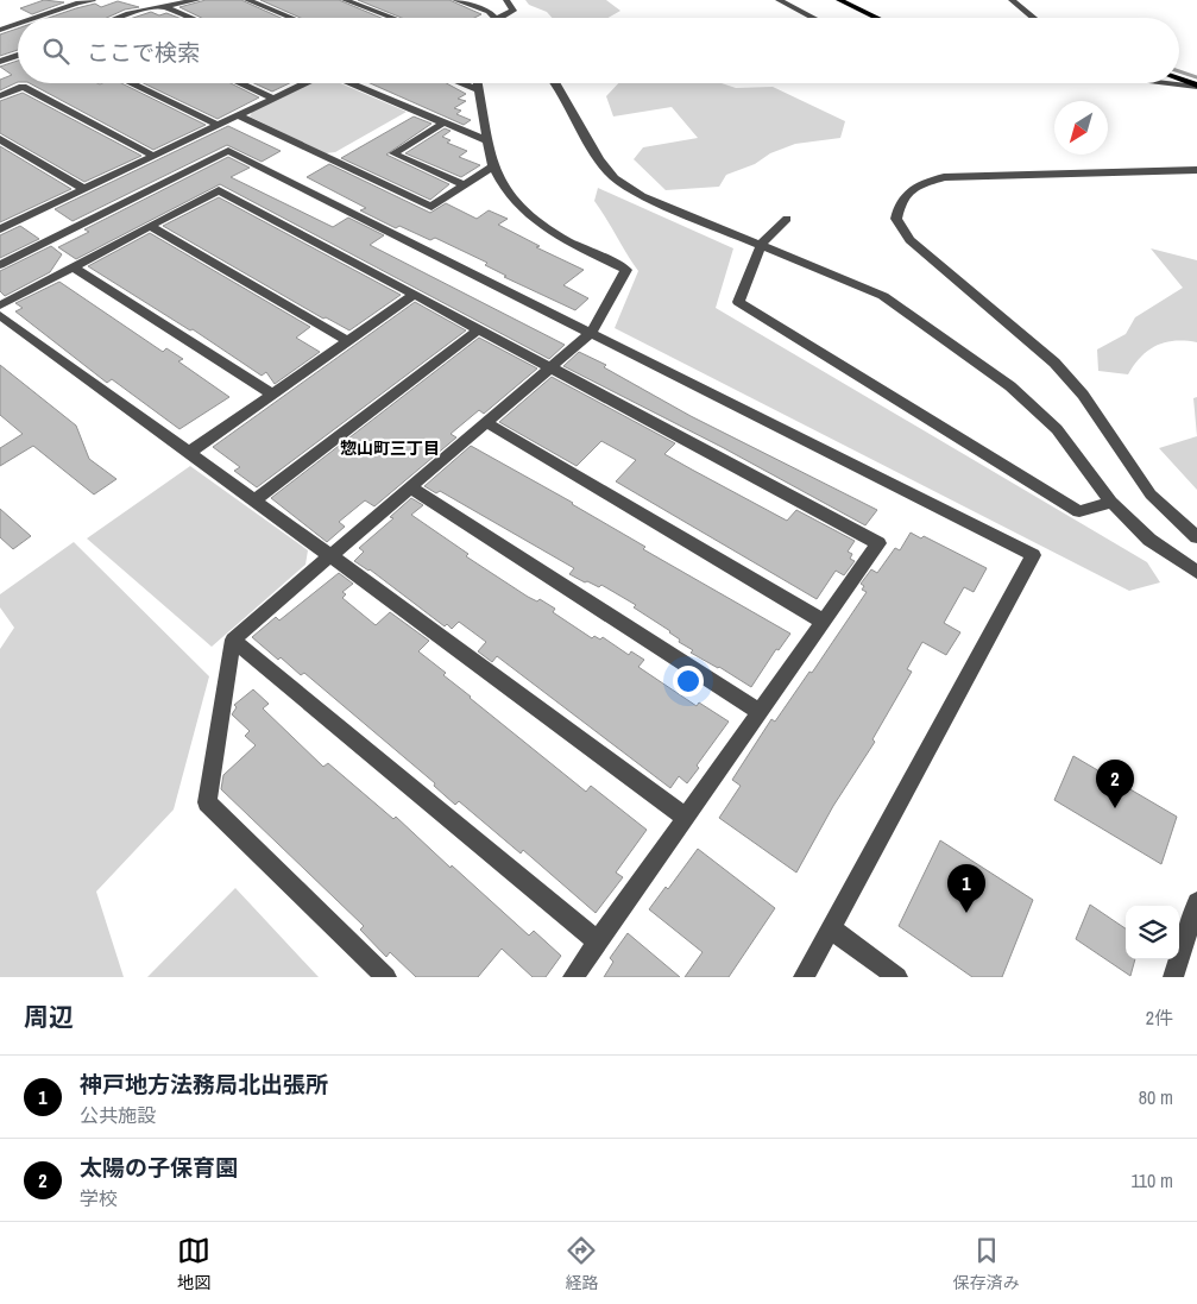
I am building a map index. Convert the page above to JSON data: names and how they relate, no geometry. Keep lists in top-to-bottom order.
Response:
{
  "districts": ["惣山町三丁目"],
  "north": "bottom left",
  "page": {
    "search": "ここで検索",
    "pins": ["2", "1"],
    "heading": ["周辺", "2件"],
    "list": [
      {
        "mark": "1",
        "name": "神戸地方法務局北出張所",
        "note": "公共施設",
        "value": "80 m"
      },
      {
        "mark": "2",
        "name": "太陽の子保育園",
        "note": "学校",
        "value": "110 m"
      }
    ],
    "nav": ["地図", "経路", "保存済み"]
  }
}
